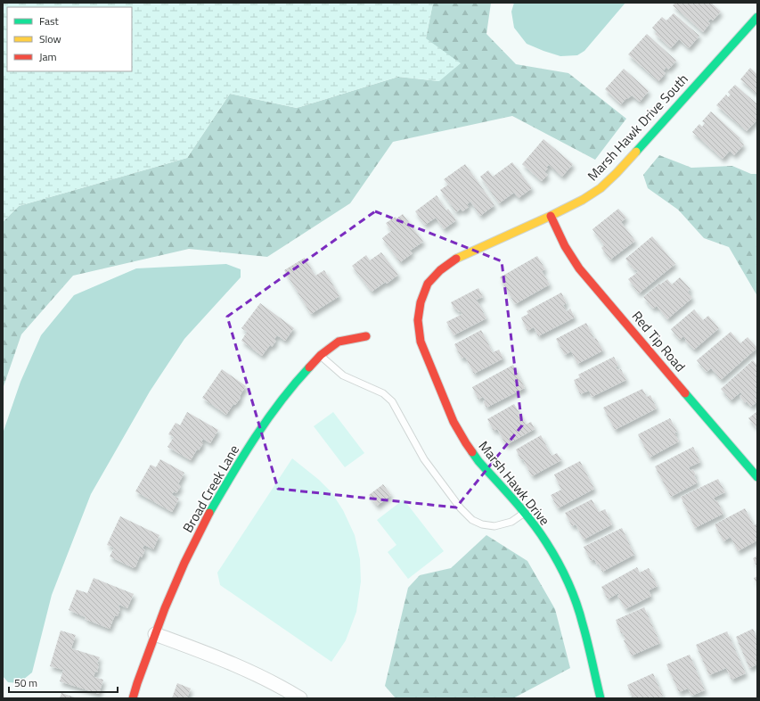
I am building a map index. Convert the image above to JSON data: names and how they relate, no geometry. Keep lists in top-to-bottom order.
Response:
{
  "streets": {
    "street": [
      "Marsh Hawk Drive South",
      "Red Tip Road",
      "Marsh Hawk Drive",
      "Broad Creek Lane"
    ]
  },
  "crossings": [
    ["Marsh Hawk Drive South", "Red Tip Road"],
    ["Marsh Hawk Drive South", "Marsh Hawk Drive"]
  ],
  "legend": ["Fast", "Slow", "Jam"],
  "scale_bar": "50 m"
}
